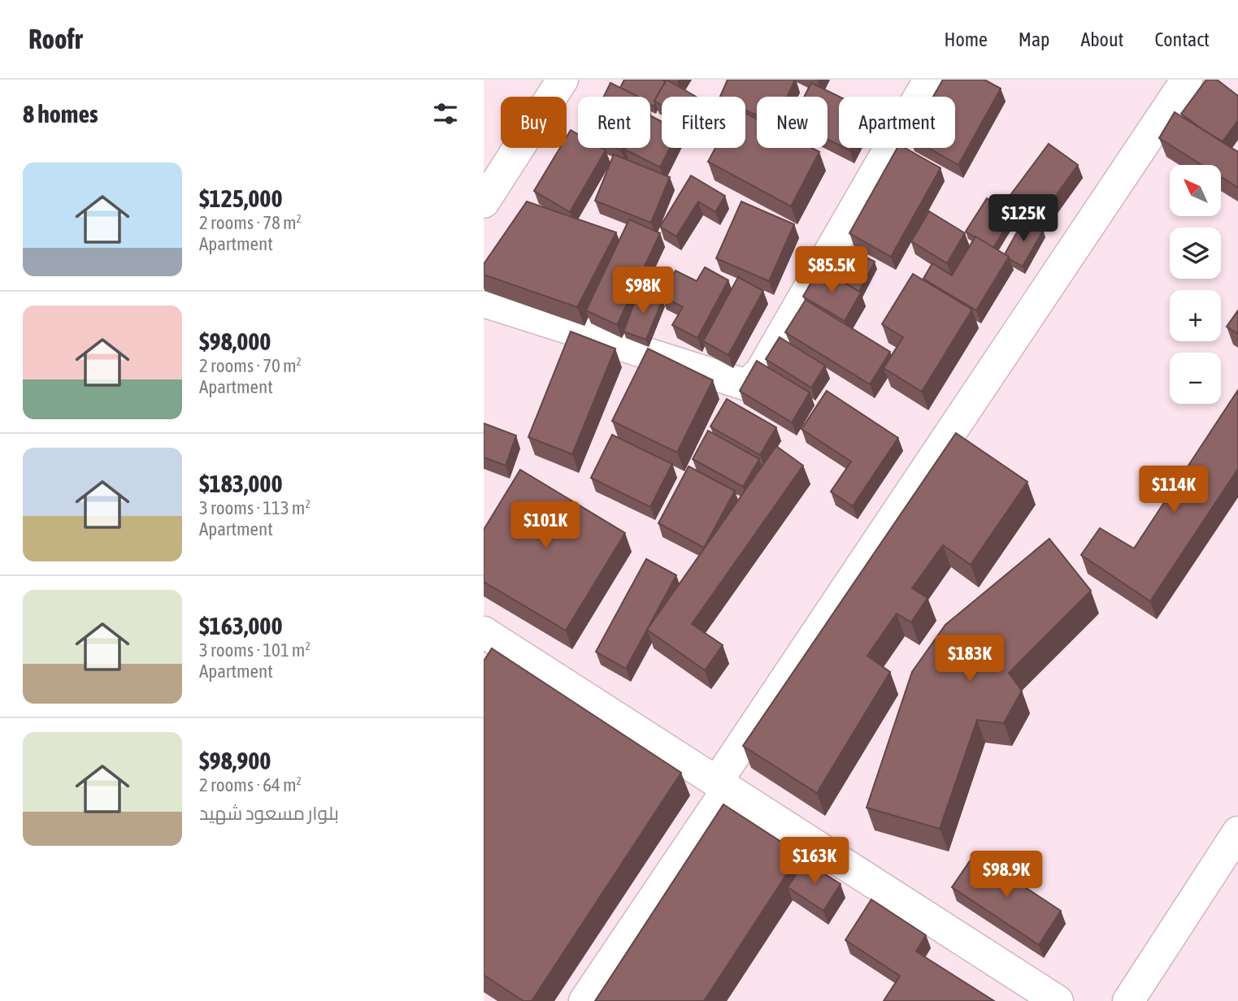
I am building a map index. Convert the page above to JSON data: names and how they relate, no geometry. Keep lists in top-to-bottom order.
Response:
{
  "north": "top left",
  "page": {
    "header": "Roofr",
    "nav": [
      "Home",
      "Map",
      "About",
      "Contact"
    ],
    "heading": "8 homes",
    "chip": [
      "Buy",
      "Rent",
      "Filters",
      "New",
      "Apartment"
    ],
    "list": [
      {
        "name": "$125,000",
        "note": "2 rooms · 78 m² · Apartment"
      },
      {
        "name": "$98,000",
        "note": "2 rooms · 70 m² · Apartment"
      },
      {
        "name": "$183,000",
        "note": "3 rooms · 113 m² · Apartment"
      },
      {
        "name": "$163,000",
        "note": "3 rooms · 101 m² · Apartment"
      },
      {
        "name": "$98,900",
        "note": "2 rooms · 64 m² · بلوار مسعود شهید"
      }
    ],
    "map_buttons": ["+", "−"],
    "price": [
      "$125K",
      "$85.5K",
      "$98K",
      "$114K",
      "$101K",
      "$183K",
      "$163K",
      "$98.9K"
    ]
  }
}
